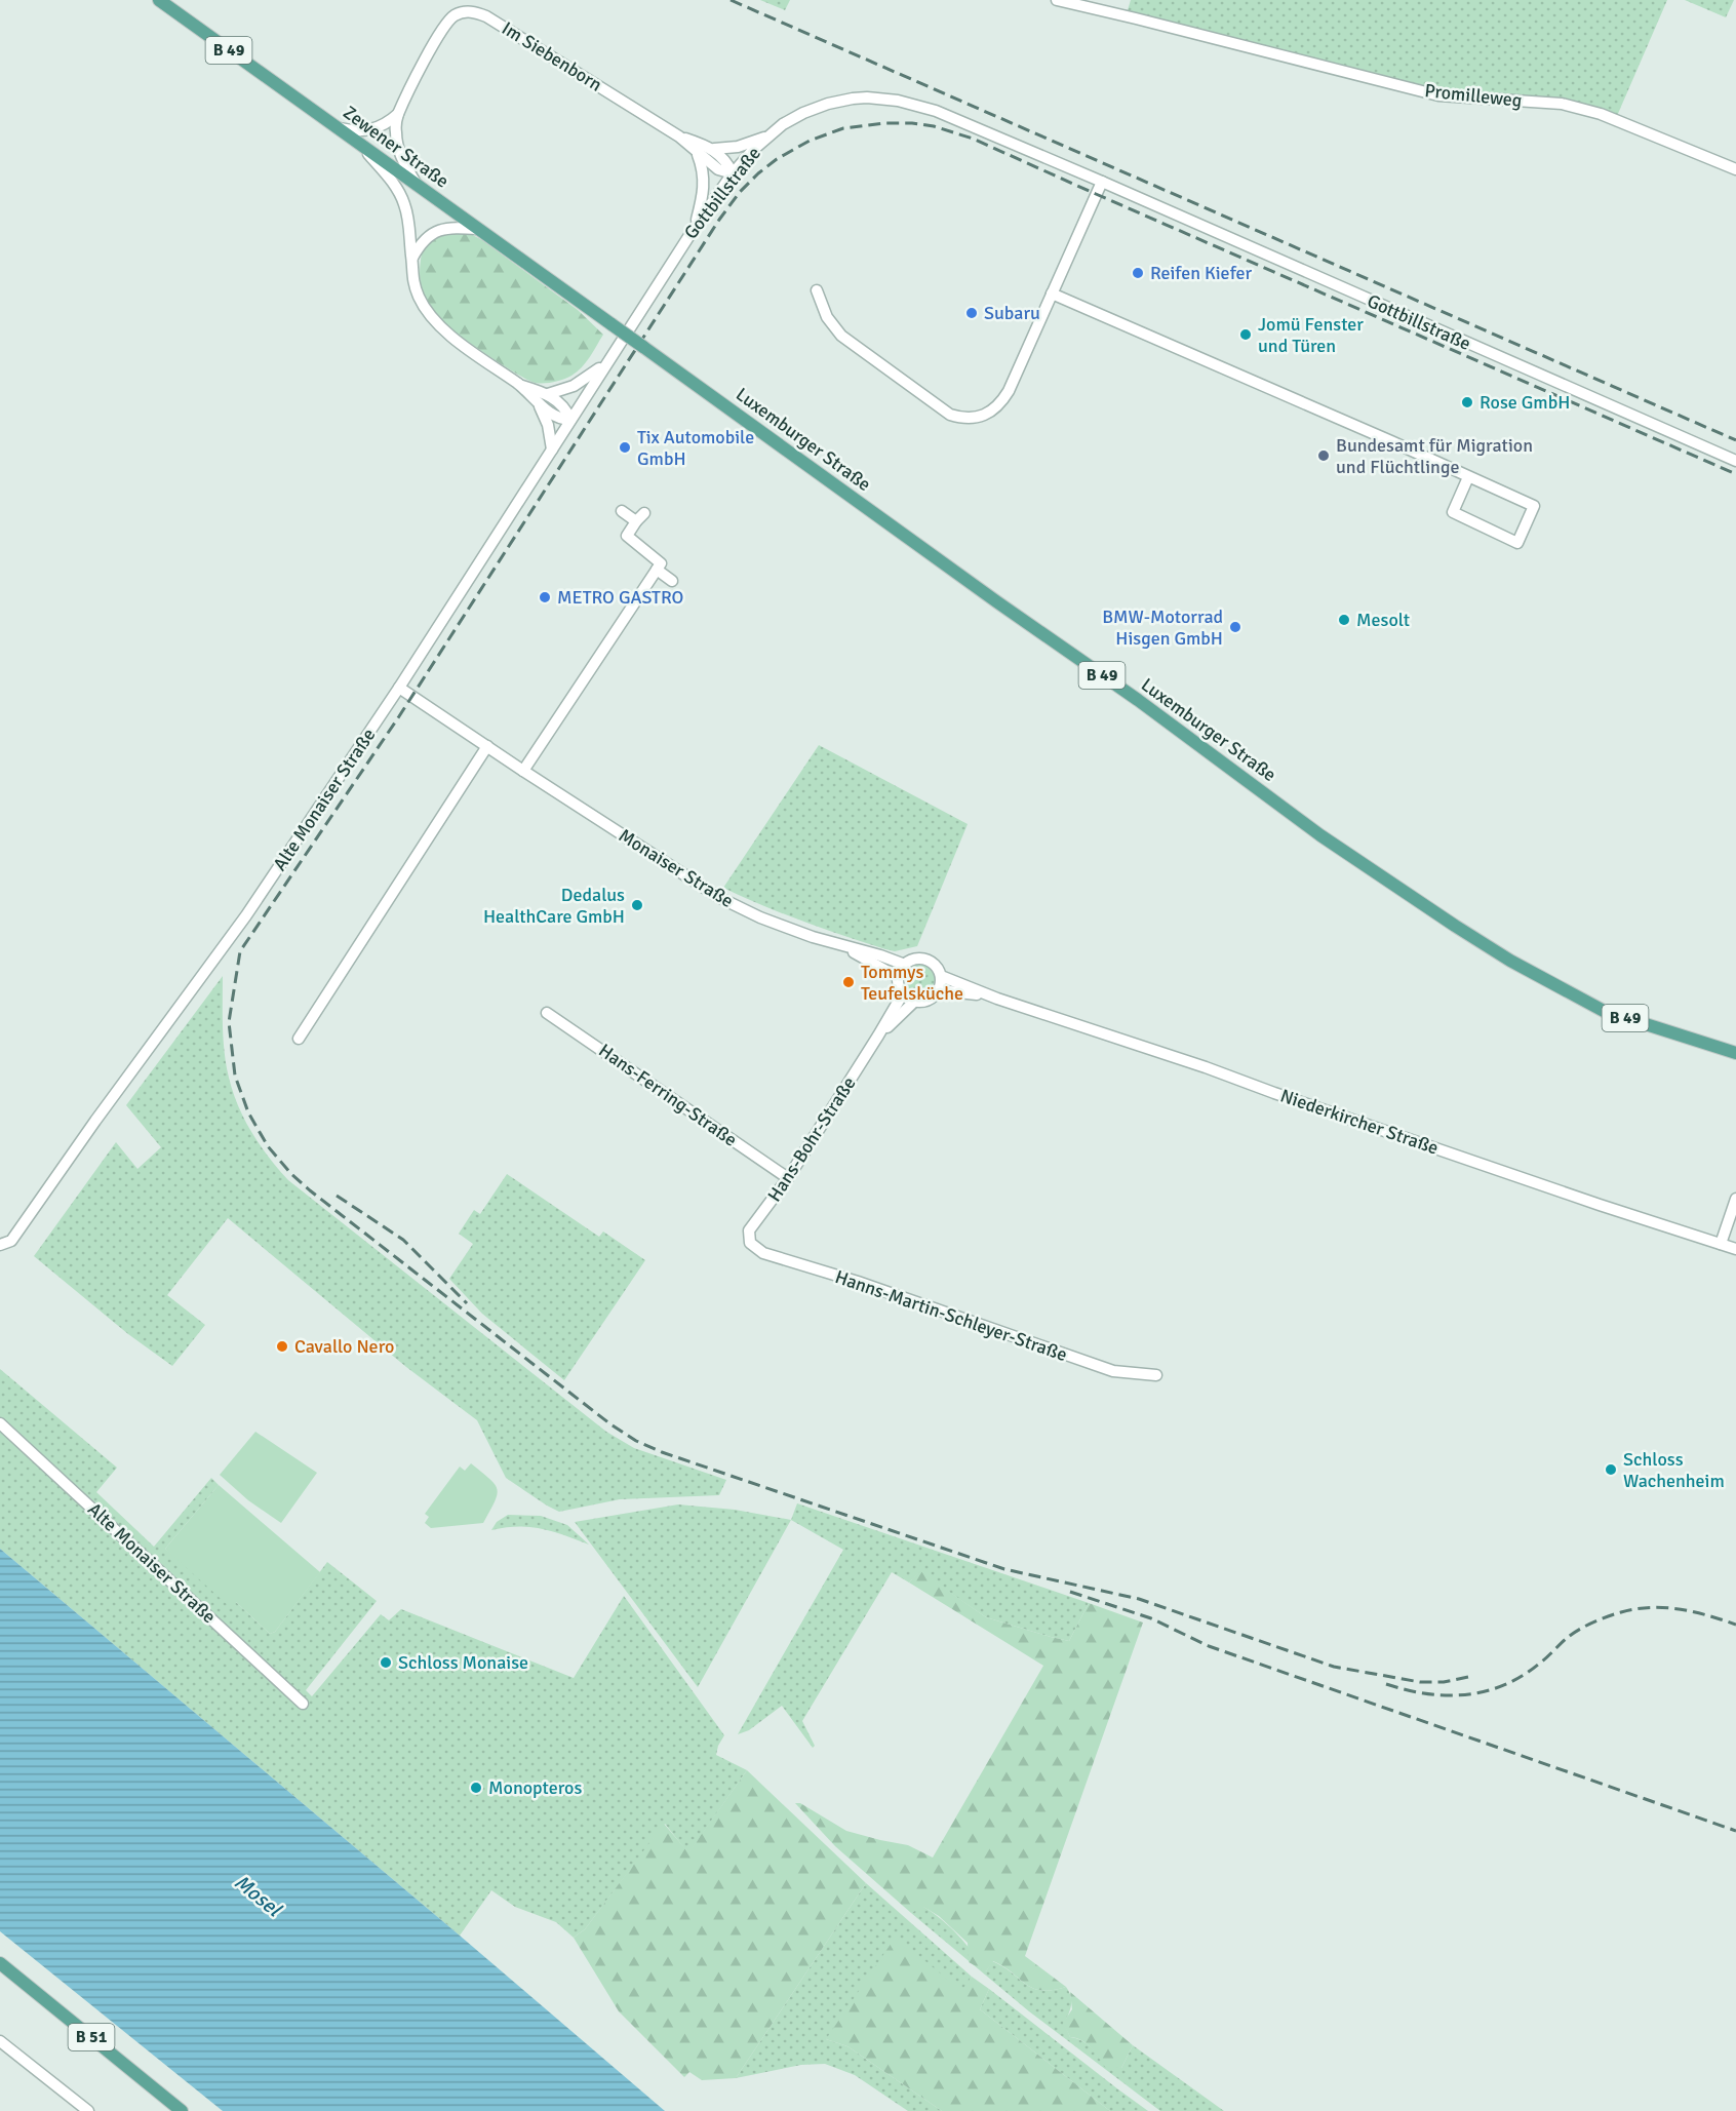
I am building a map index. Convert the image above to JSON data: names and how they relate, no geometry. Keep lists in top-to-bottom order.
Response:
{
  "streets": {
    "main road": [
      "B 49",
      "Zewener Straße",
      "Luxemburger Straße",
      "B 51"
    ],
    "street": [
      "Im Siebenborn",
      "Promilleweg",
      "Gottbillstraße",
      "Alte Monaiser Straße",
      "Monaiser Straße",
      "Hans-Ferring-Straße",
      "Niederkircher Straße",
      "Hans-Bohr-Straße",
      "Hanns-Martin-Schleyer-Straße"
    ]
  },
  "crossings": [
    ["Im Siebenborn", "Zewener Straße"],
    ["Im Siebenborn", "Gottbillstraße"],
    ["Zewener Straße", "Luxemburger Straße"],
    ["Gottbillstraße", "Alte Monaiser Straße"],
    ["Alte Monaiser Straße", "Monaiser Straße"],
    ["Monaiser Straße", "Niederkircher Straße"],
    ["Monaiser Straße", "Hans-Bohr-Straße"],
    ["Hans-Ferring-Straße", "Hans-Bohr-Straße"],
    ["Niederkircher Straße", "Hans-Bohr-Straße"],
    ["Hans-Bohr-Straße", "Hanns-Martin-Schleyer-Straße"]
  ],
  "water": ["Mosel"],
  "places": [
    "Reifen Kiefer",
    "Subaru",
    "Jomü Fenster und Türen",
    "Rose GmbH",
    "Tix Automobile GmbH",
    "Bundesamt für Migration und Flüchtlinge",
    "METRO GASTRO",
    "Mesolt",
    "BMW-Motorrad Hisgen GmbH",
    "Dedalus HealthCare GmbH",
    "Tommys Teufelsküche",
    "Cavallo Nero",
    "Schloss Wachenheim",
    "Schloss Monaise",
    "Monopteros"
  ]
}
